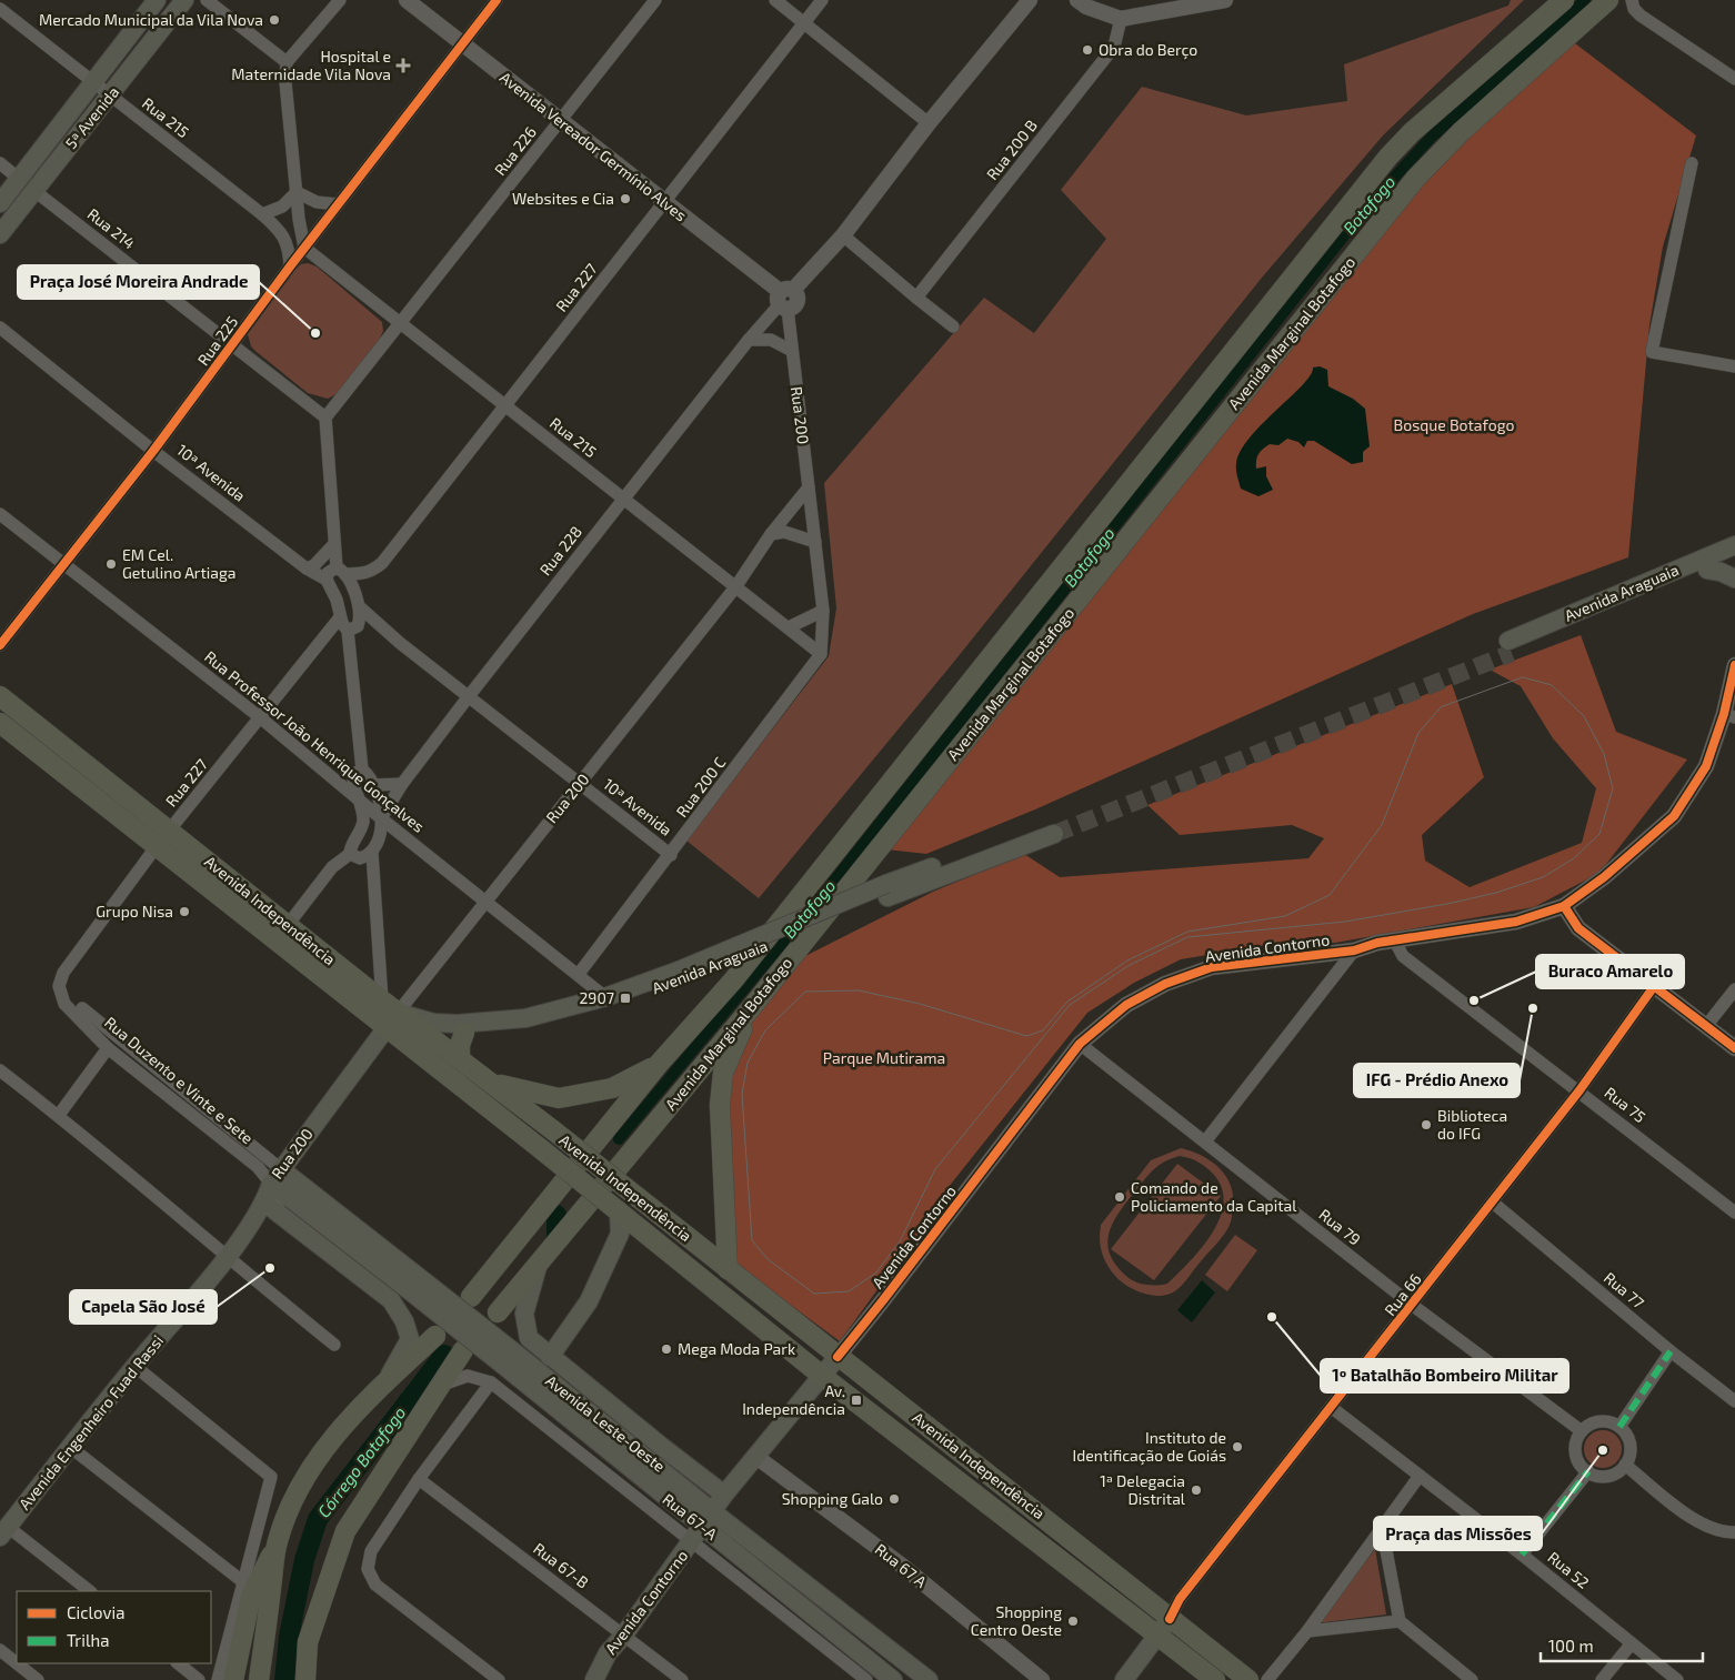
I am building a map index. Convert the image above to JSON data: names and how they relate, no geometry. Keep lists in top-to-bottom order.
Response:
{
  "streets": {
    "main road": [
      "5ª Avenida",
      "Avenida Marginal Botafogo",
      "Rua 200",
      "Avenida Araguaia",
      "Avenida Independência",
      "Avenida Contorno",
      "Avenida Engenheiro Fuad Rassi",
      "Avenida Leste-Oeste"
    ],
    "street": [
      "Rua 215",
      "Avenida Vereador Germínio Alves",
      "Rua 200 B",
      "Rua 226",
      "Rua 214",
      "Rua 227",
      "Rua 225",
      "10ª Avenida",
      "Rua 228",
      "Rua Professor João Henrique Gonçalves",
      "Rua 200 C",
      "Rua Duzento e Vinte e Sete",
      "Rua 75",
      "Rua 79",
      "Rua 77",
      "Rua 66",
      "Rua 67-A",
      "Rua 67-B",
      "Rua 67 A",
      "Rua 52"
    ]
  },
  "crossings": [
    ["5ª Avenida", "Rua 215"],
    ["5ª Avenida", "Rua 214"],
    ["Rua 215", "Rua 226"],
    ["Rua 215", "Rua 227"],
    ["Rua 215", "Rua 225"],
    ["Rua 215", "Rua 200"],
    ["Rua 215", "Rua 228"],
    ["Rua 215", "Rua 200 C"],
    ["Avenida Vereador Germínio Alves", "Rua 226"],
    ["Avenida Vereador Germínio Alves", "Rua 227"],
    ["Avenida Vereador Germínio Alves", "Rua 225"],
    ["Avenida Vereador Germínio Alves", "Rua 200"],
    ["Avenida Vereador Germínio Alves", "Rua 228"],
    ["Rua 226", "Rua 214"],
    ["Rua 214", "Rua 225"],
    ["Rua 227", "Rua Professor João Henrique Gonçalves"],
    ["Rua 227", "Avenida Independência"],
    ["Rua 227", "Rua Duzento e Vinte e Sete"],
    ["Rua 225", "10ª Avenida"],
    ["Rua 225", "Rua Professor João Henrique Gonçalves"],
    ["Rua 200", "10ª Avenida"],
    ["Rua 200", "Rua 228"],
    ["Rua 200", "Avenida Araguaia"],
    ["Rua 200", "Rua Professor João Henrique Gonçalves"],
    ["Rua 200", "Avenida Independência"],
    ["Rua 200", "Rua Duzento e Vinte e Sete"],
    ["Rua 200", "Avenida Engenheiro Fuad Rassi"],
    ["Rua 200", "Avenida Leste-Oeste"],
    ["10ª Avenida", "Rua 228"],
    ["10ª Avenida", "Rua 200 C"],
    ["Rua 228", "Rua Professor João Henrique Gonçalves"],
    ["Avenida Araguaia", "Rua Professor João Henrique Gonçalves"],
    ["Avenida Araguaia", "Avenida Independência"],
    ["Rua Professor João Henrique Gonçalves", "Rua 200 C"],
    ["Avenida Independência", "Avenida Contorno"],
    ["Avenida Independência", "Rua 66"],
    ["Avenida Contorno", "Rua 75"],
    ["Avenida Contorno", "Rua 79"],
    ["Avenida Contorno", "Avenida Leste-Oeste"],
    ["Avenida Contorno", "Rua 67-A"],
    ["Avenida Contorno", "Rua 67-B"],
    ["Avenida Contorno", "Rua 67 A"],
    ["Rua Duzento e Vinte e Sete", "Avenida Leste-Oeste"],
    ["Rua 75", "Rua 66"],
    ["Rua 79", "Rua 66"],
    ["Rua 77", "Rua 66"],
    ["Rua 66", "Rua 52"],
    ["Avenida Leste-Oeste", "Rua 67-A"]
  ],
  "water": ["Botafogo", "Córrego Botafogo"],
  "parks": ["Bosque Botafogo", "Parque Mutirama"],
  "places": {
    "other": [
      "Mercado Municipal da Vila Nova",
      "Obra do Berço",
      "Websites e Cia",
      "Praça José Moreira Andrade",
      "EM Cel. Getulino Artiaga",
      "Grupo Nisa",
      "Buraco Amarelo",
      "IFG - Prédio Anexo",
      "Biblioteca do IFG",
      "Comando de Policiamento da Capital",
      "Capela São José",
      "1º Batalhão Bombeiro Militar",
      "Mega Moda Park",
      "Instituto de Identificação de Goiás",
      "Praça das Missões",
      "1ª Delegacia Distrital",
      "Shopping Galo",
      "Shopping Centro Oeste"
    ],
    "health": ["Hospital e Maternidade Vila Nova"],
    "transit": ["2907", "Av. Independência"]
  },
  "legend": ["Ciclovia", "Trilha"],
  "scale_bar": "100 m"
}
